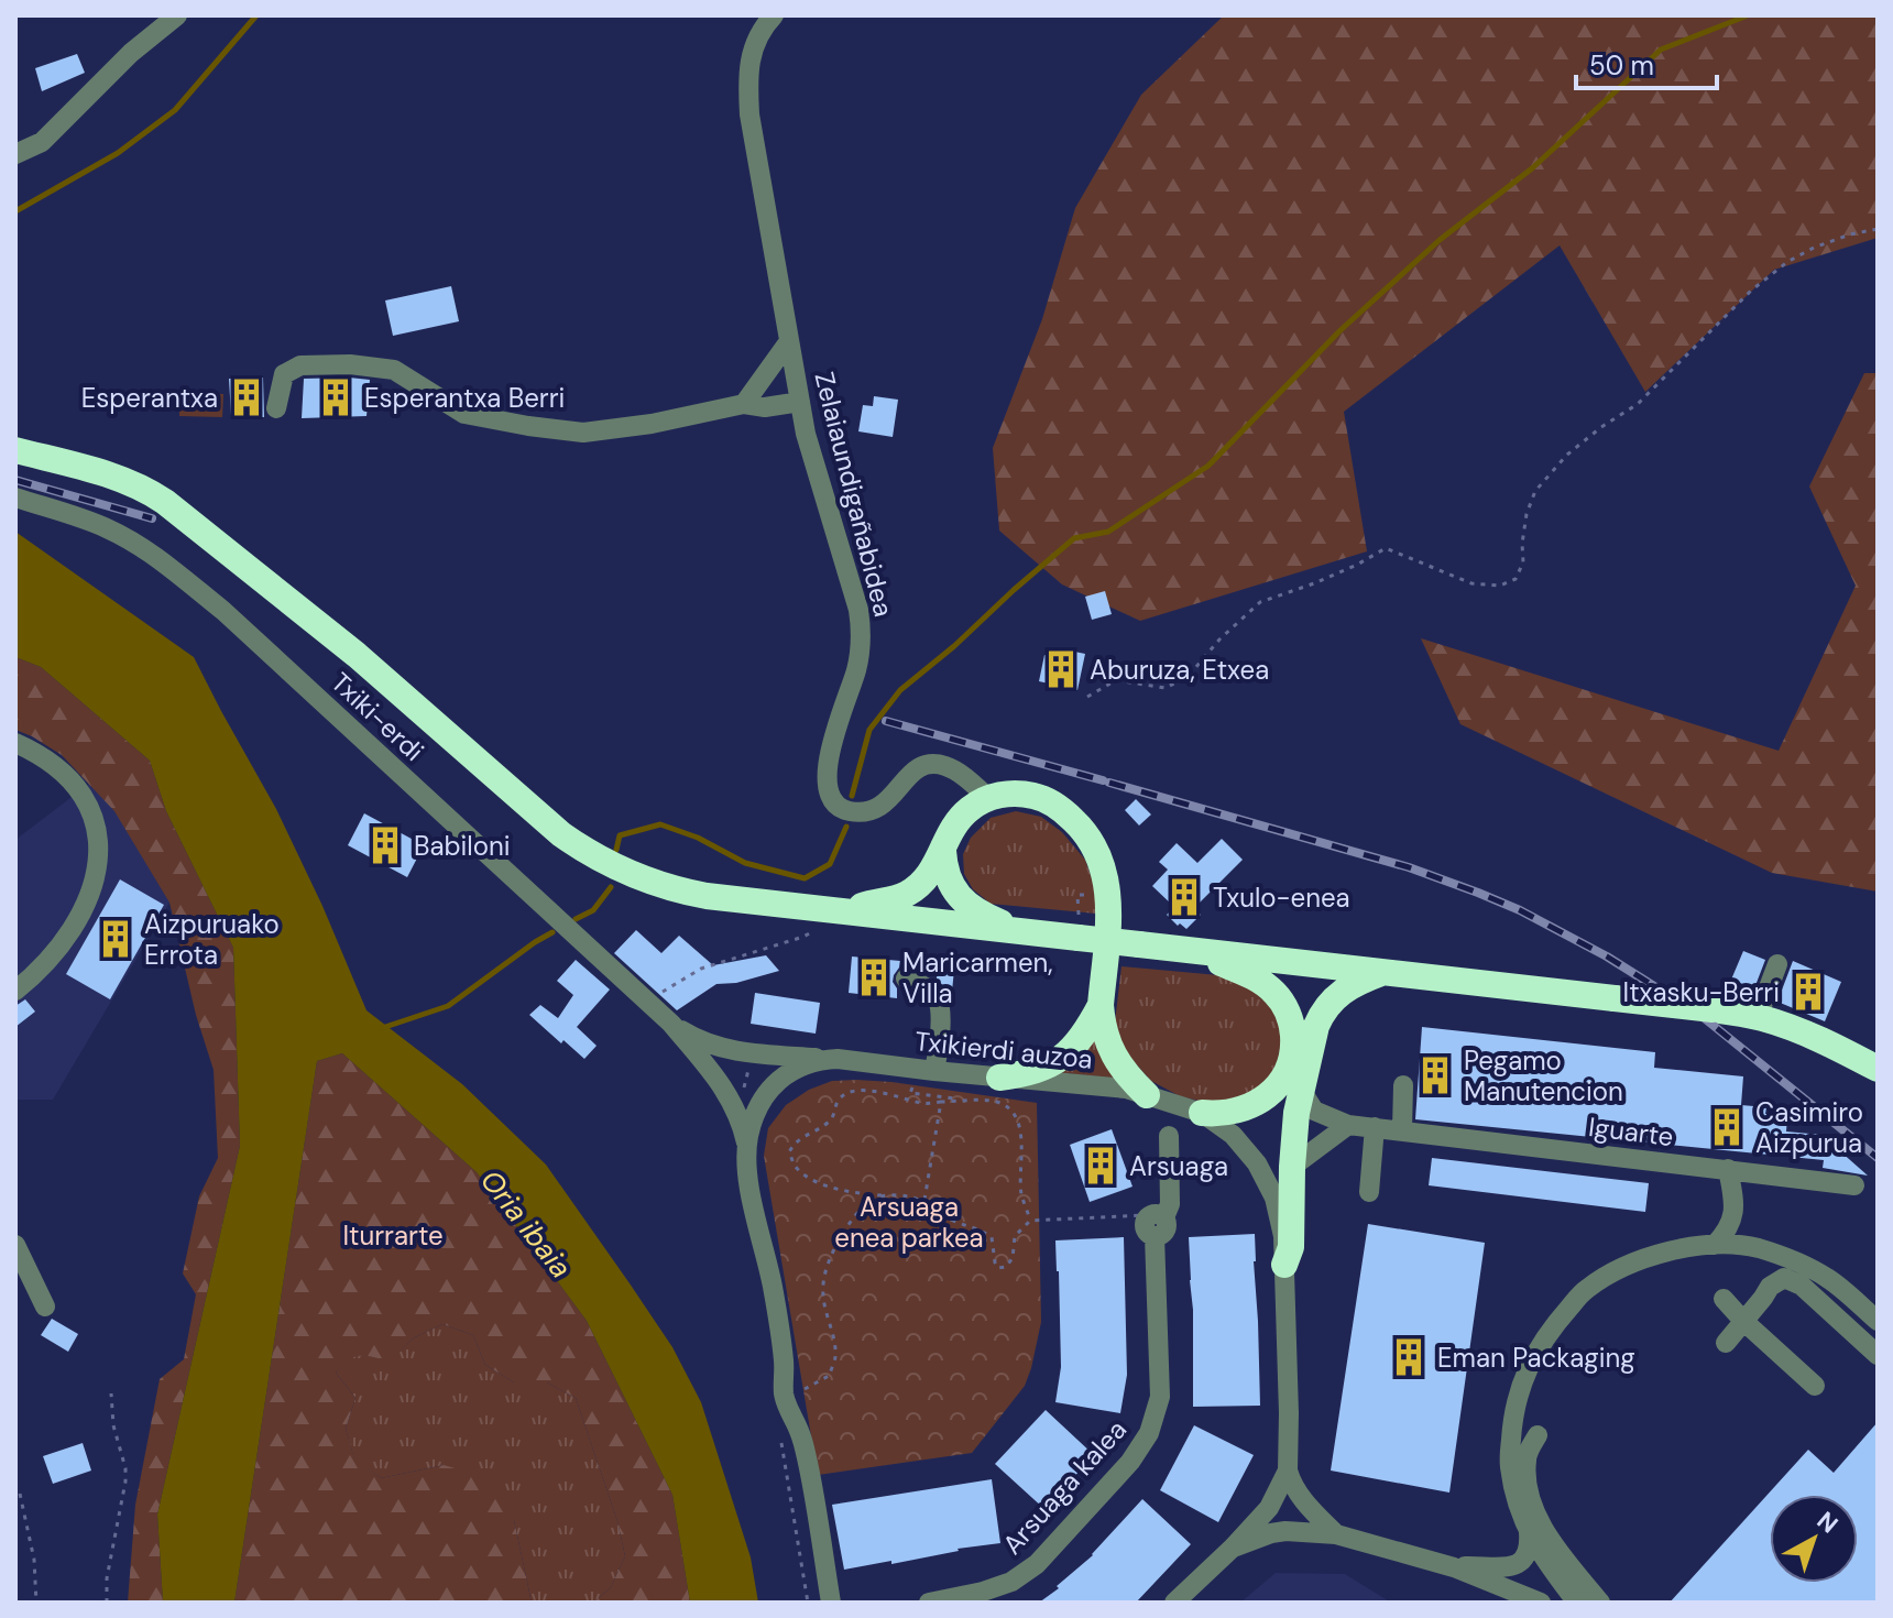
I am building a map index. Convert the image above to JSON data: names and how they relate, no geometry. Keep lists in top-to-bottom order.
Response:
{
  "streets": {
    "street": [
      "Zelaiaundigañabidea",
      "Txiki-erdi",
      "Txikierdi auzoa",
      "Iguarte",
      "Arsuaga kalea"
    ]
  },
  "water": ["Oria ibaia"],
  "parks": ["Arsuaga enea parkea", "Iturrarte"],
  "places": {
    "building": [
      "Esperantxa",
      "Esperantxa Berri",
      "Aburuza, Etxea",
      "Babiloni",
      "Txulo-enea",
      "Aizpuruako Errota",
      "Maricarmen, Villa",
      "Itxasku-Berri",
      "Pegamo Manutencion",
      "Casimiro Aizpurua",
      "Arsuaga",
      "Eman Packaging"
    ]
  },
  "scale_bar": "50 m",
  "north": "top right"
}
